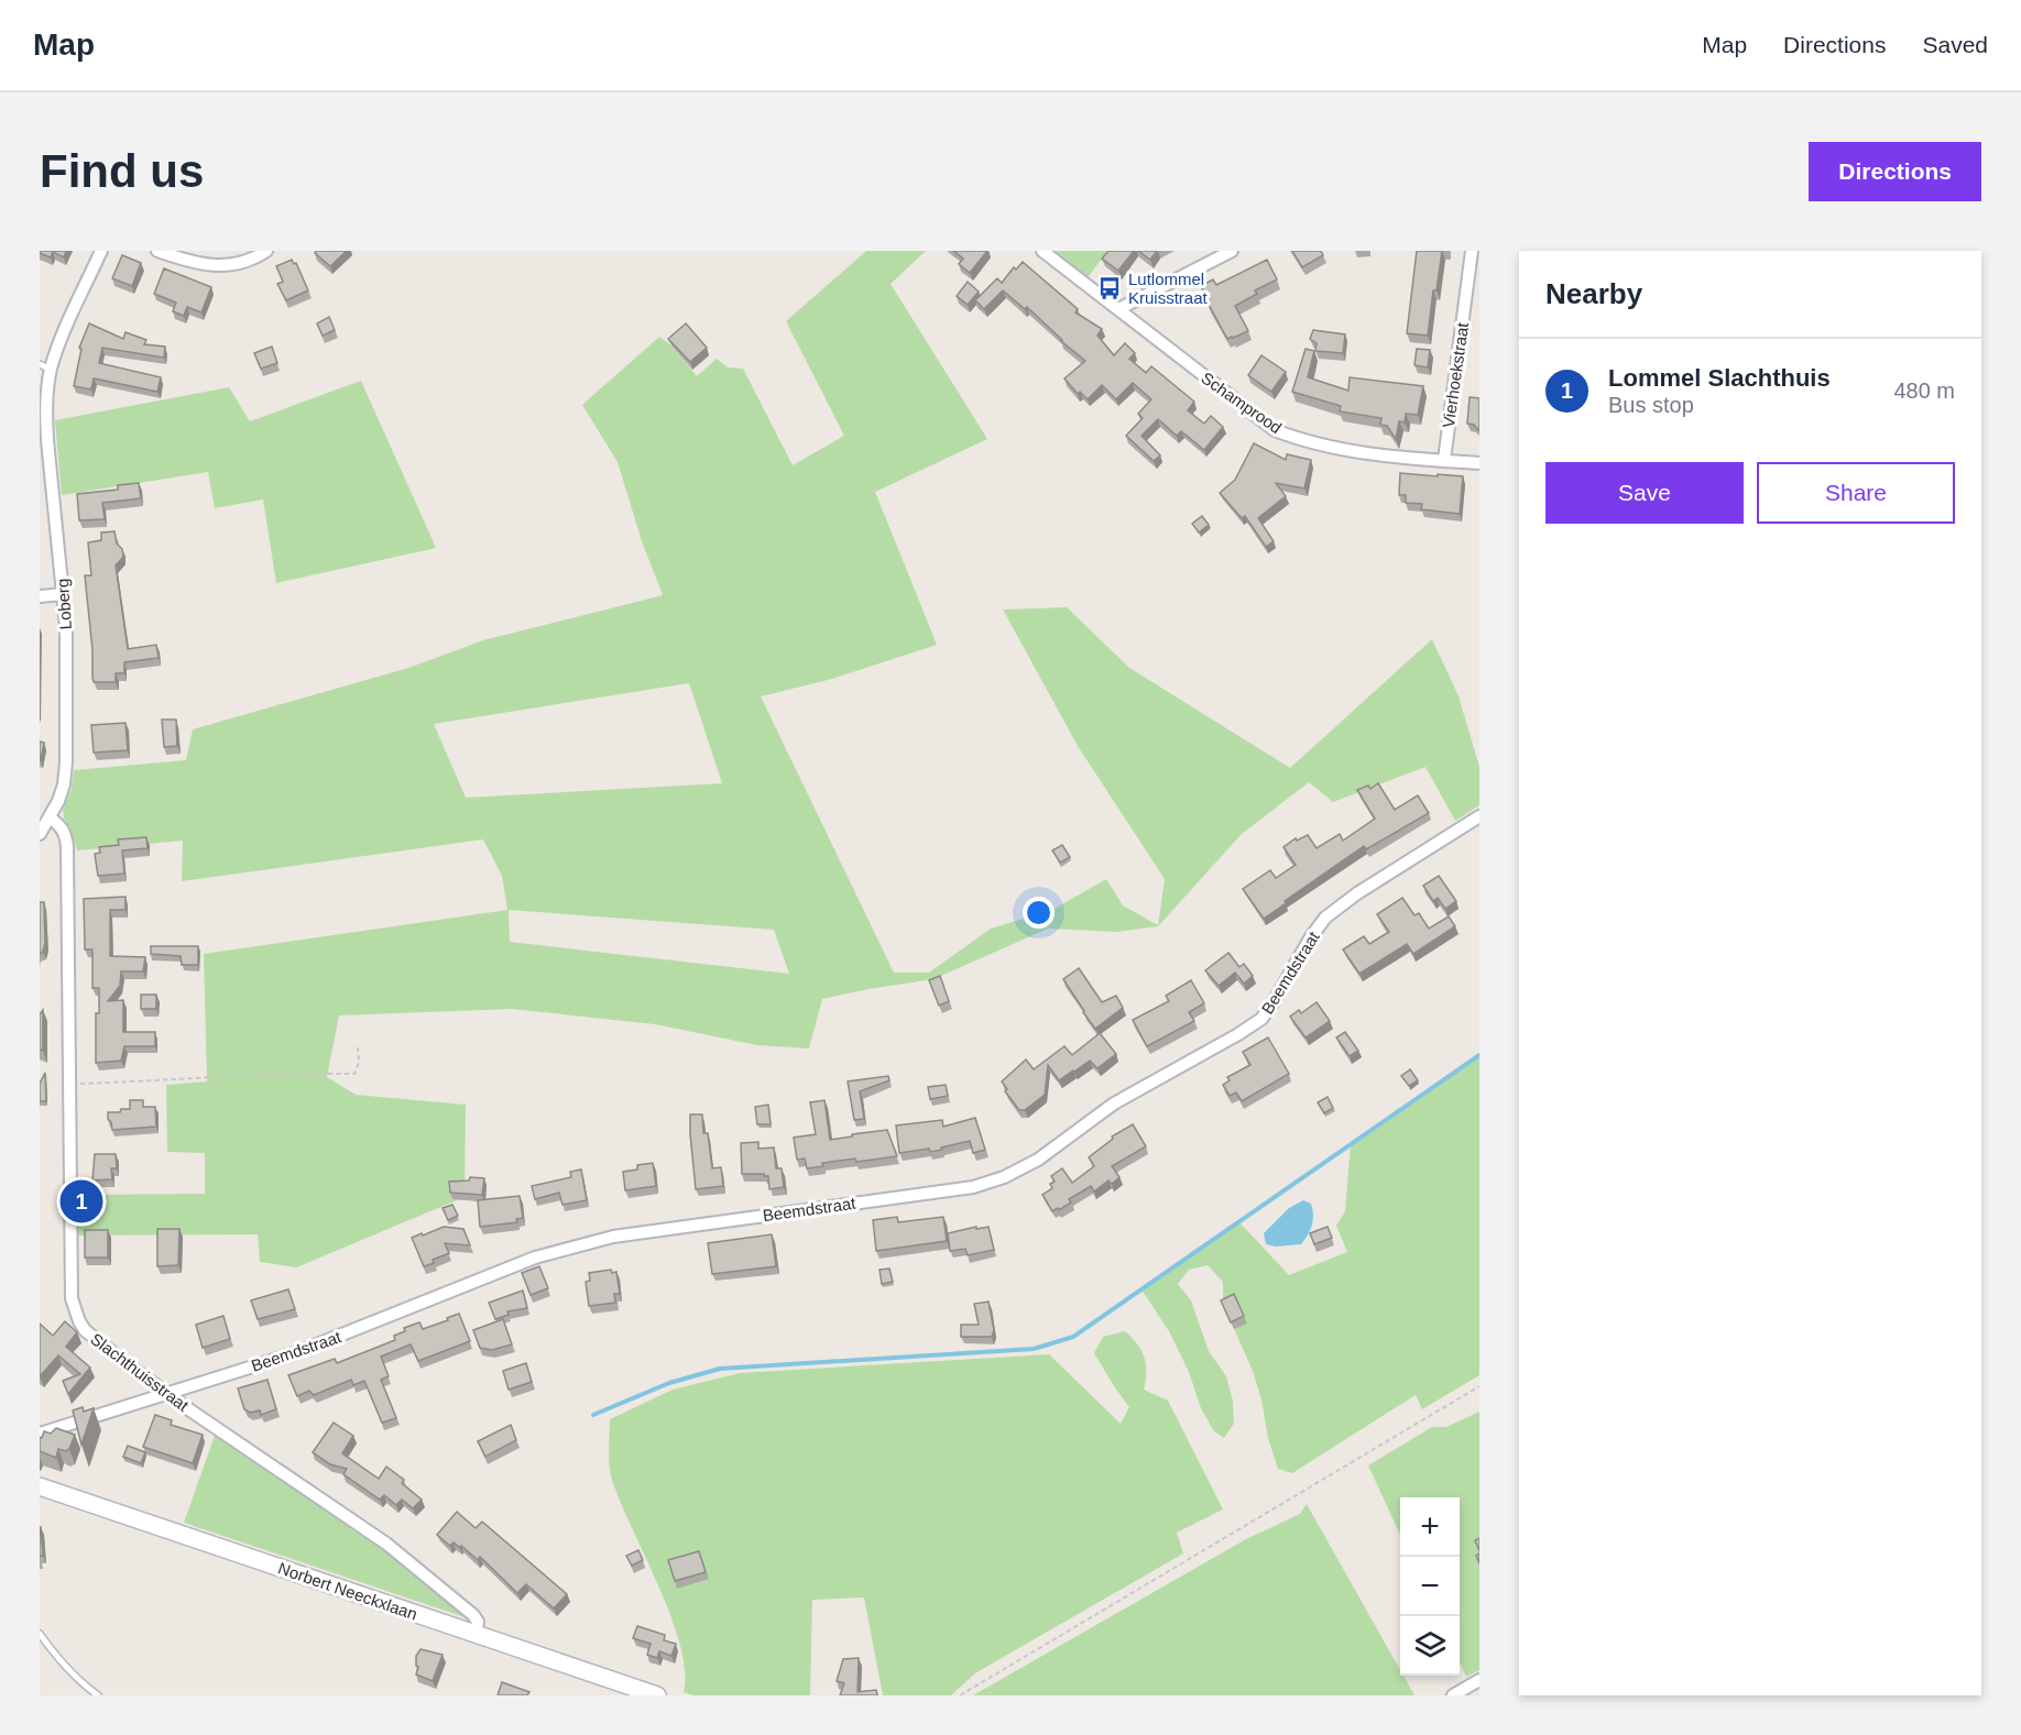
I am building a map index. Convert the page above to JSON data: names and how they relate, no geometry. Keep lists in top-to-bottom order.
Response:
{
  "streets": {
    "main road": ["Norbert Neeckxlaan"],
    "street": [
      "Vierhoekstraat",
      "Schamprood",
      "Loberg",
      "Beemdstraat",
      "Slachthuisstraat"
    ]
  },
  "crossings": [
    ["Vierhoekstraat", "Schamprood"],
    ["Loberg", "Slachthuisstraat"],
    ["Beemdstraat", "Slachthuisstraat"],
    ["Slachthuisstraat", "Norbert Neeckxlaan"]
  ],
  "places": {
    "bus stop": ["Lutlommel Kruisstraat"]
  },
  "page": {
    "header": "Map",
    "nav": ["Map", "Directions", "Saved"],
    "buttons": [
      "Directions",
      ["Save", "Share"]
    ],
    "title": "Find us",
    "heading": "Nearby",
    "list": [
      {
        "mark": "1",
        "name": "Lommel Slachthuis",
        "note": "Bus stop",
        "value": "480 m"
      }
    ],
    "pins": "1",
    "map_buttons": ["+", "−"]
  }
}
